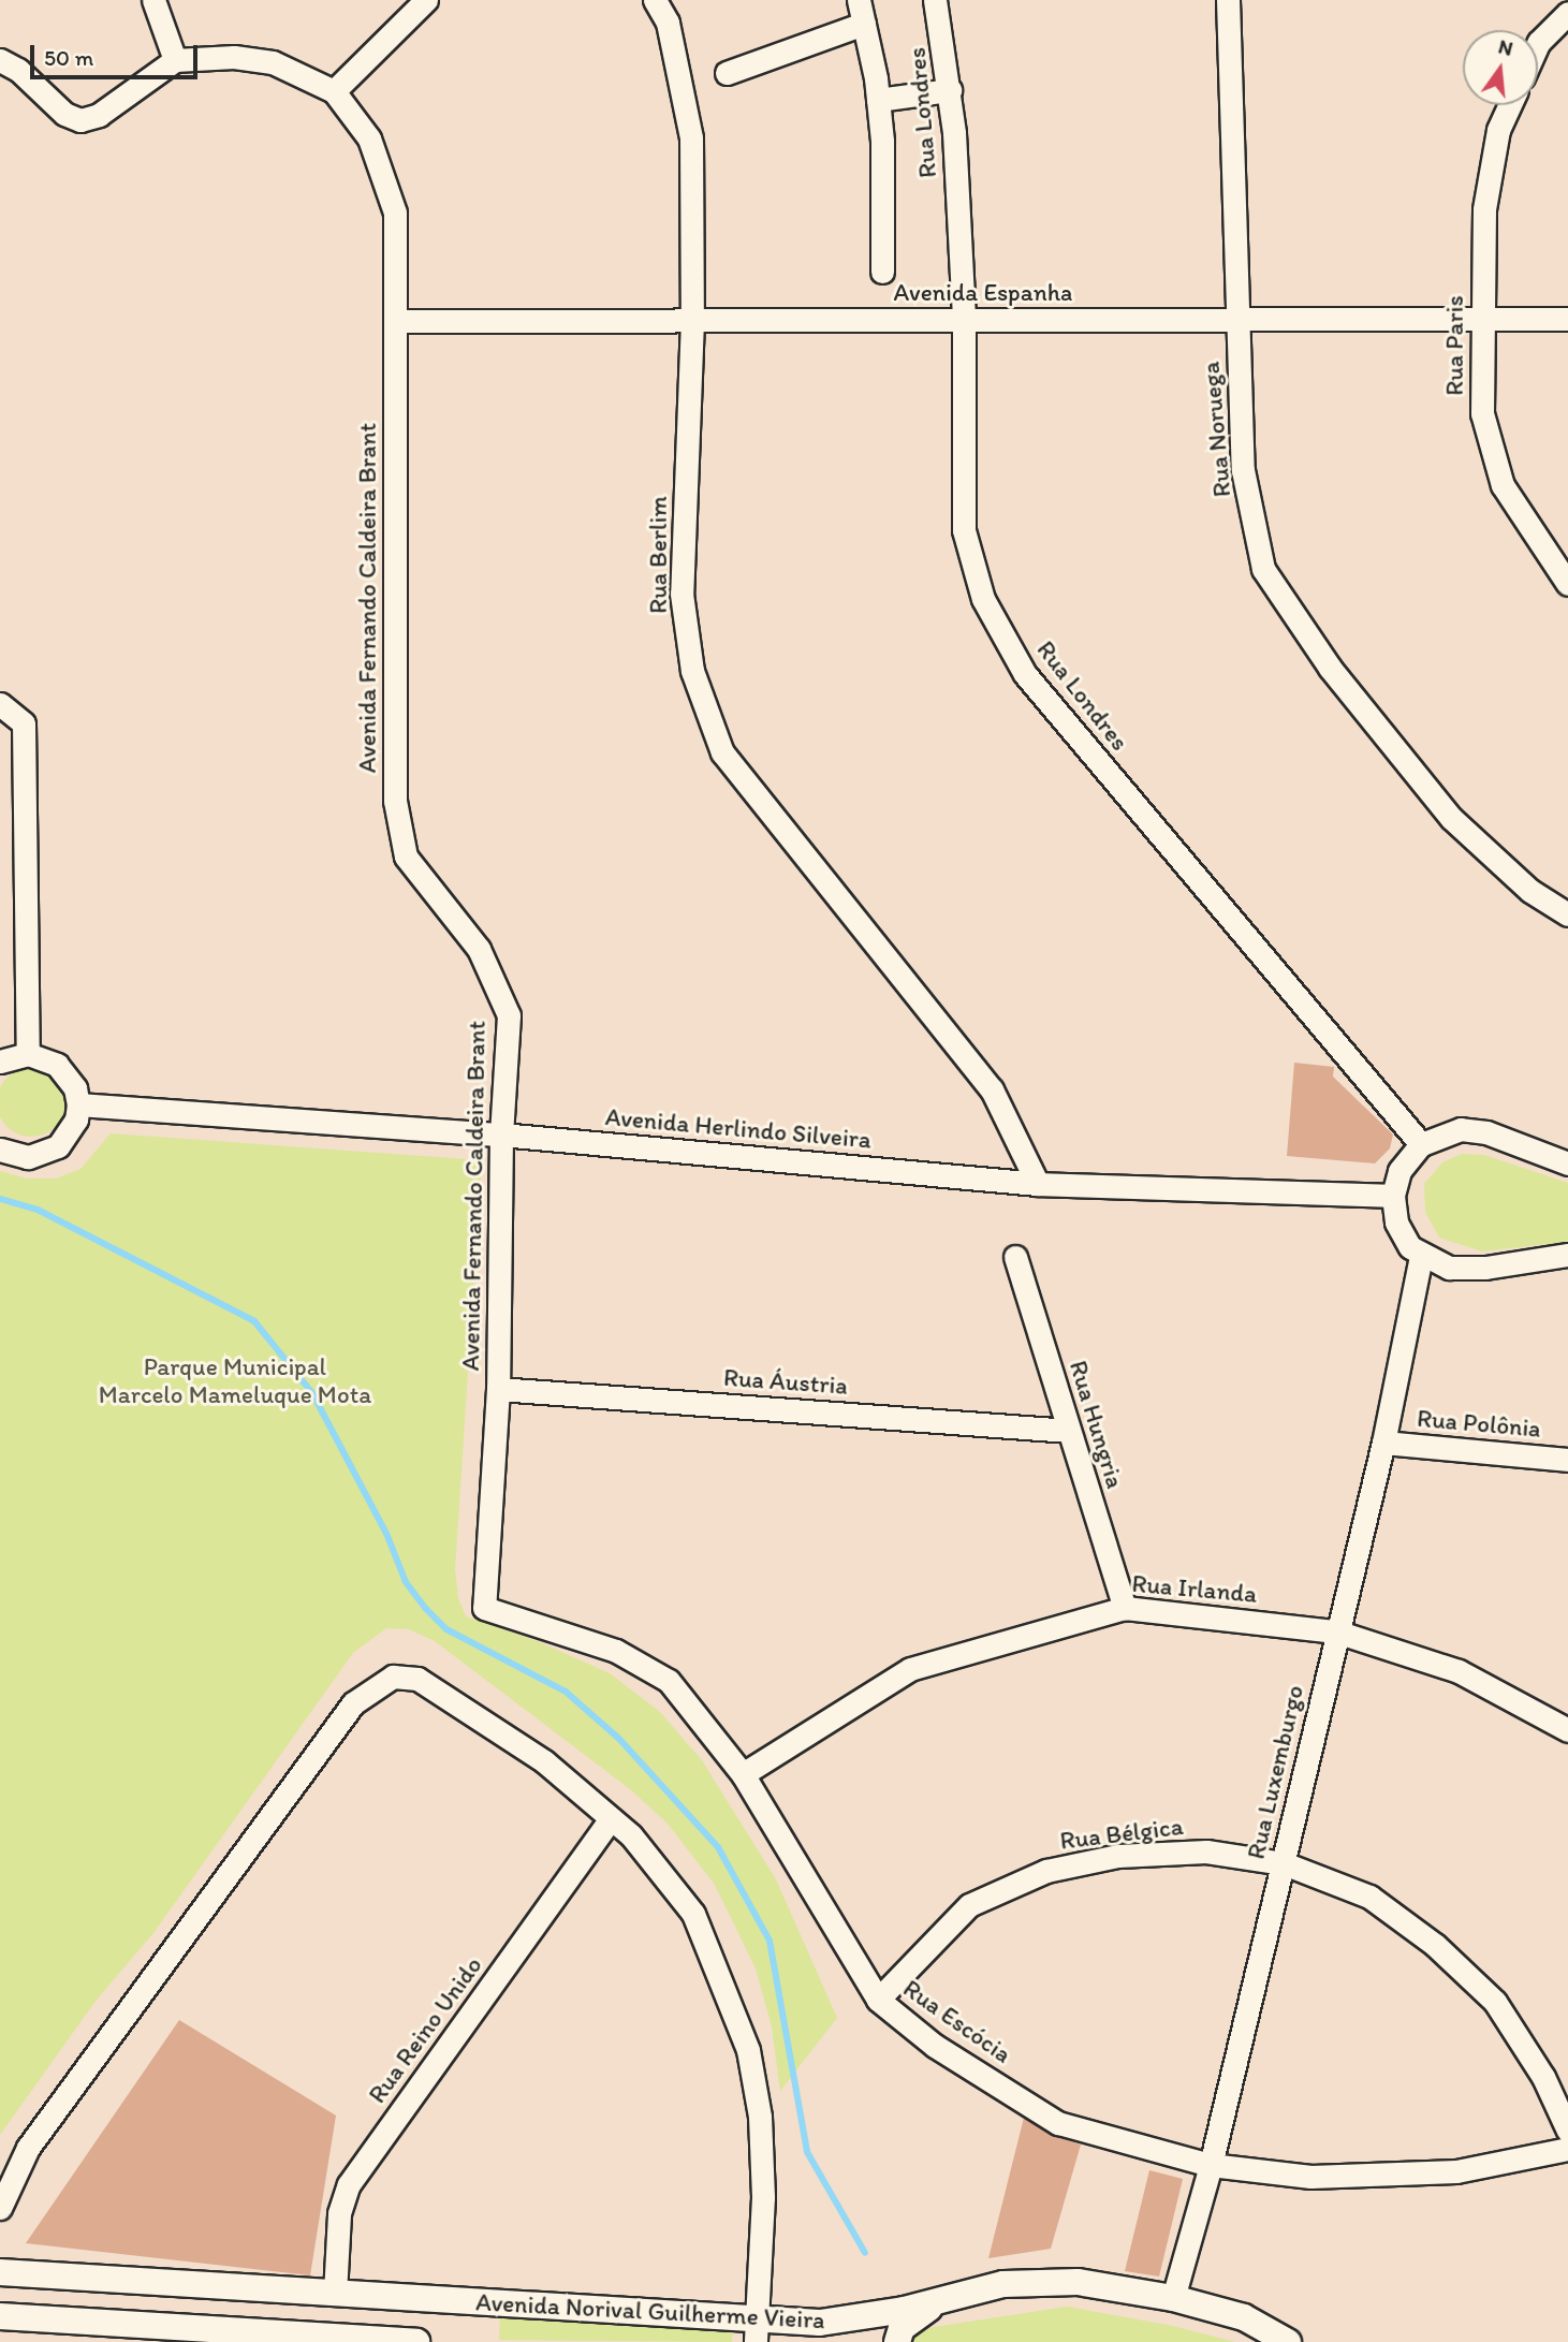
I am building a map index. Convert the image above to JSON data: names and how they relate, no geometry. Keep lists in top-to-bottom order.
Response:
{
  "streets": {
    "street": [
      "Rua Londres",
      "Avenida Espanha",
      "Rua Paris",
      "Rua Noruega",
      "Rua Berlim",
      "Avenida Fernando Caldeira Brant",
      "Avenida Herlindo Silveira",
      "Rua Áustria",
      "Rua Polônia",
      "Rua Hungria",
      "Rua Irlanda",
      "Rua Luxemburgo",
      "Rua Bélgica",
      "Rua Escócia",
      "Rua Reino Unido",
      "Avenida Norival Guilherme Vieira"
    ]
  },
  "crossings": [
    ["Rua Londres", "Avenida Espanha"],
    ["Avenida Espanha", "Rua Paris"],
    ["Avenida Espanha", "Rua Noruega"],
    ["Avenida Espanha", "Rua Berlim"],
    ["Avenida Espanha", "Avenida Fernando Caldeira Brant"],
    ["Rua Berlim", "Avenida Herlindo Silveira"],
    ["Avenida Fernando Caldeira Brant", "Avenida Herlindo Silveira"],
    ["Avenida Fernando Caldeira Brant", "Rua Áustria"],
    ["Avenida Fernando Caldeira Brant", "Rua Escócia"],
    ["Rua Áustria", "Rua Hungria"],
    ["Rua Polônia", "Rua Luxemburgo"],
    ["Rua Hungria", "Rua Irlanda"],
    ["Rua Irlanda", "Rua Luxemburgo"],
    ["Rua Irlanda", "Rua Escócia"],
    ["Rua Luxemburgo", "Rua Bélgica"],
    ["Rua Luxemburgo", "Rua Escócia"],
    ["Rua Luxemburgo", "Avenida Norival Guilherme Vieira"],
    ["Rua Bélgica", "Rua Escócia"],
    ["Rua Reino Unido", "Avenida Norival Guilherme Vieira"]
  ],
  "parks": ["Parque Municipal Marcelo Mameluque Mota"],
  "scale_bar": "50 m",
  "north": "top"
}
